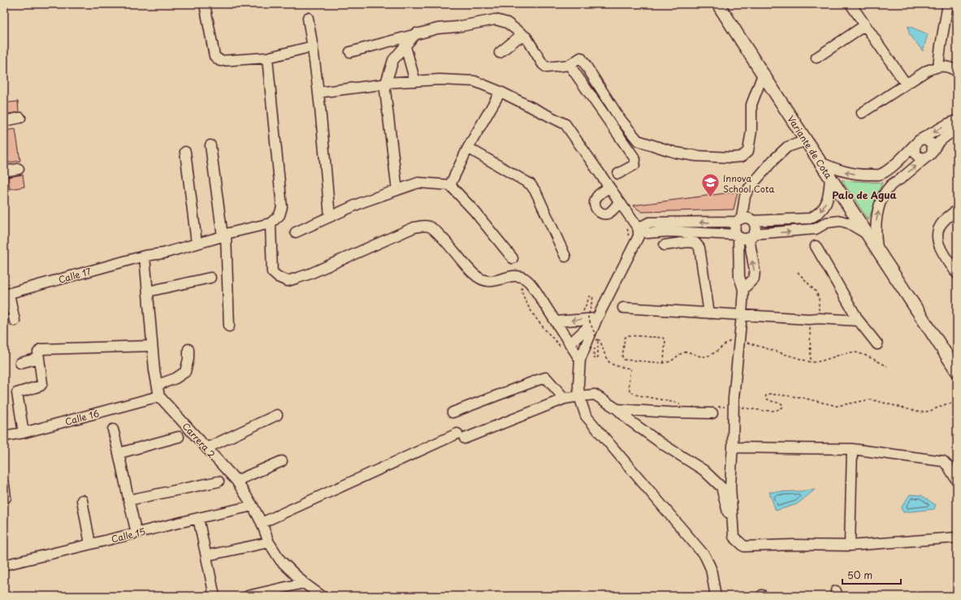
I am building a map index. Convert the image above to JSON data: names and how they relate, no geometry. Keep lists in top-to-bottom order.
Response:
{
  "streets": {
    "main road": ["Variante de Cota"],
    "street": [
      "Calle 17",
      "Calle 16",
      "Carrera 2",
      "Calle 15"
    ]
  },
  "crossings": [
    ["Calle 16", "Carrera 2"],
    ["Carrera 2", "Calle 15"]
  ],
  "districts": ["Palo de Agua"],
  "places": {
    "school or university": ["Innova School Cota"]
  },
  "scale_bar": "50 m"
}
